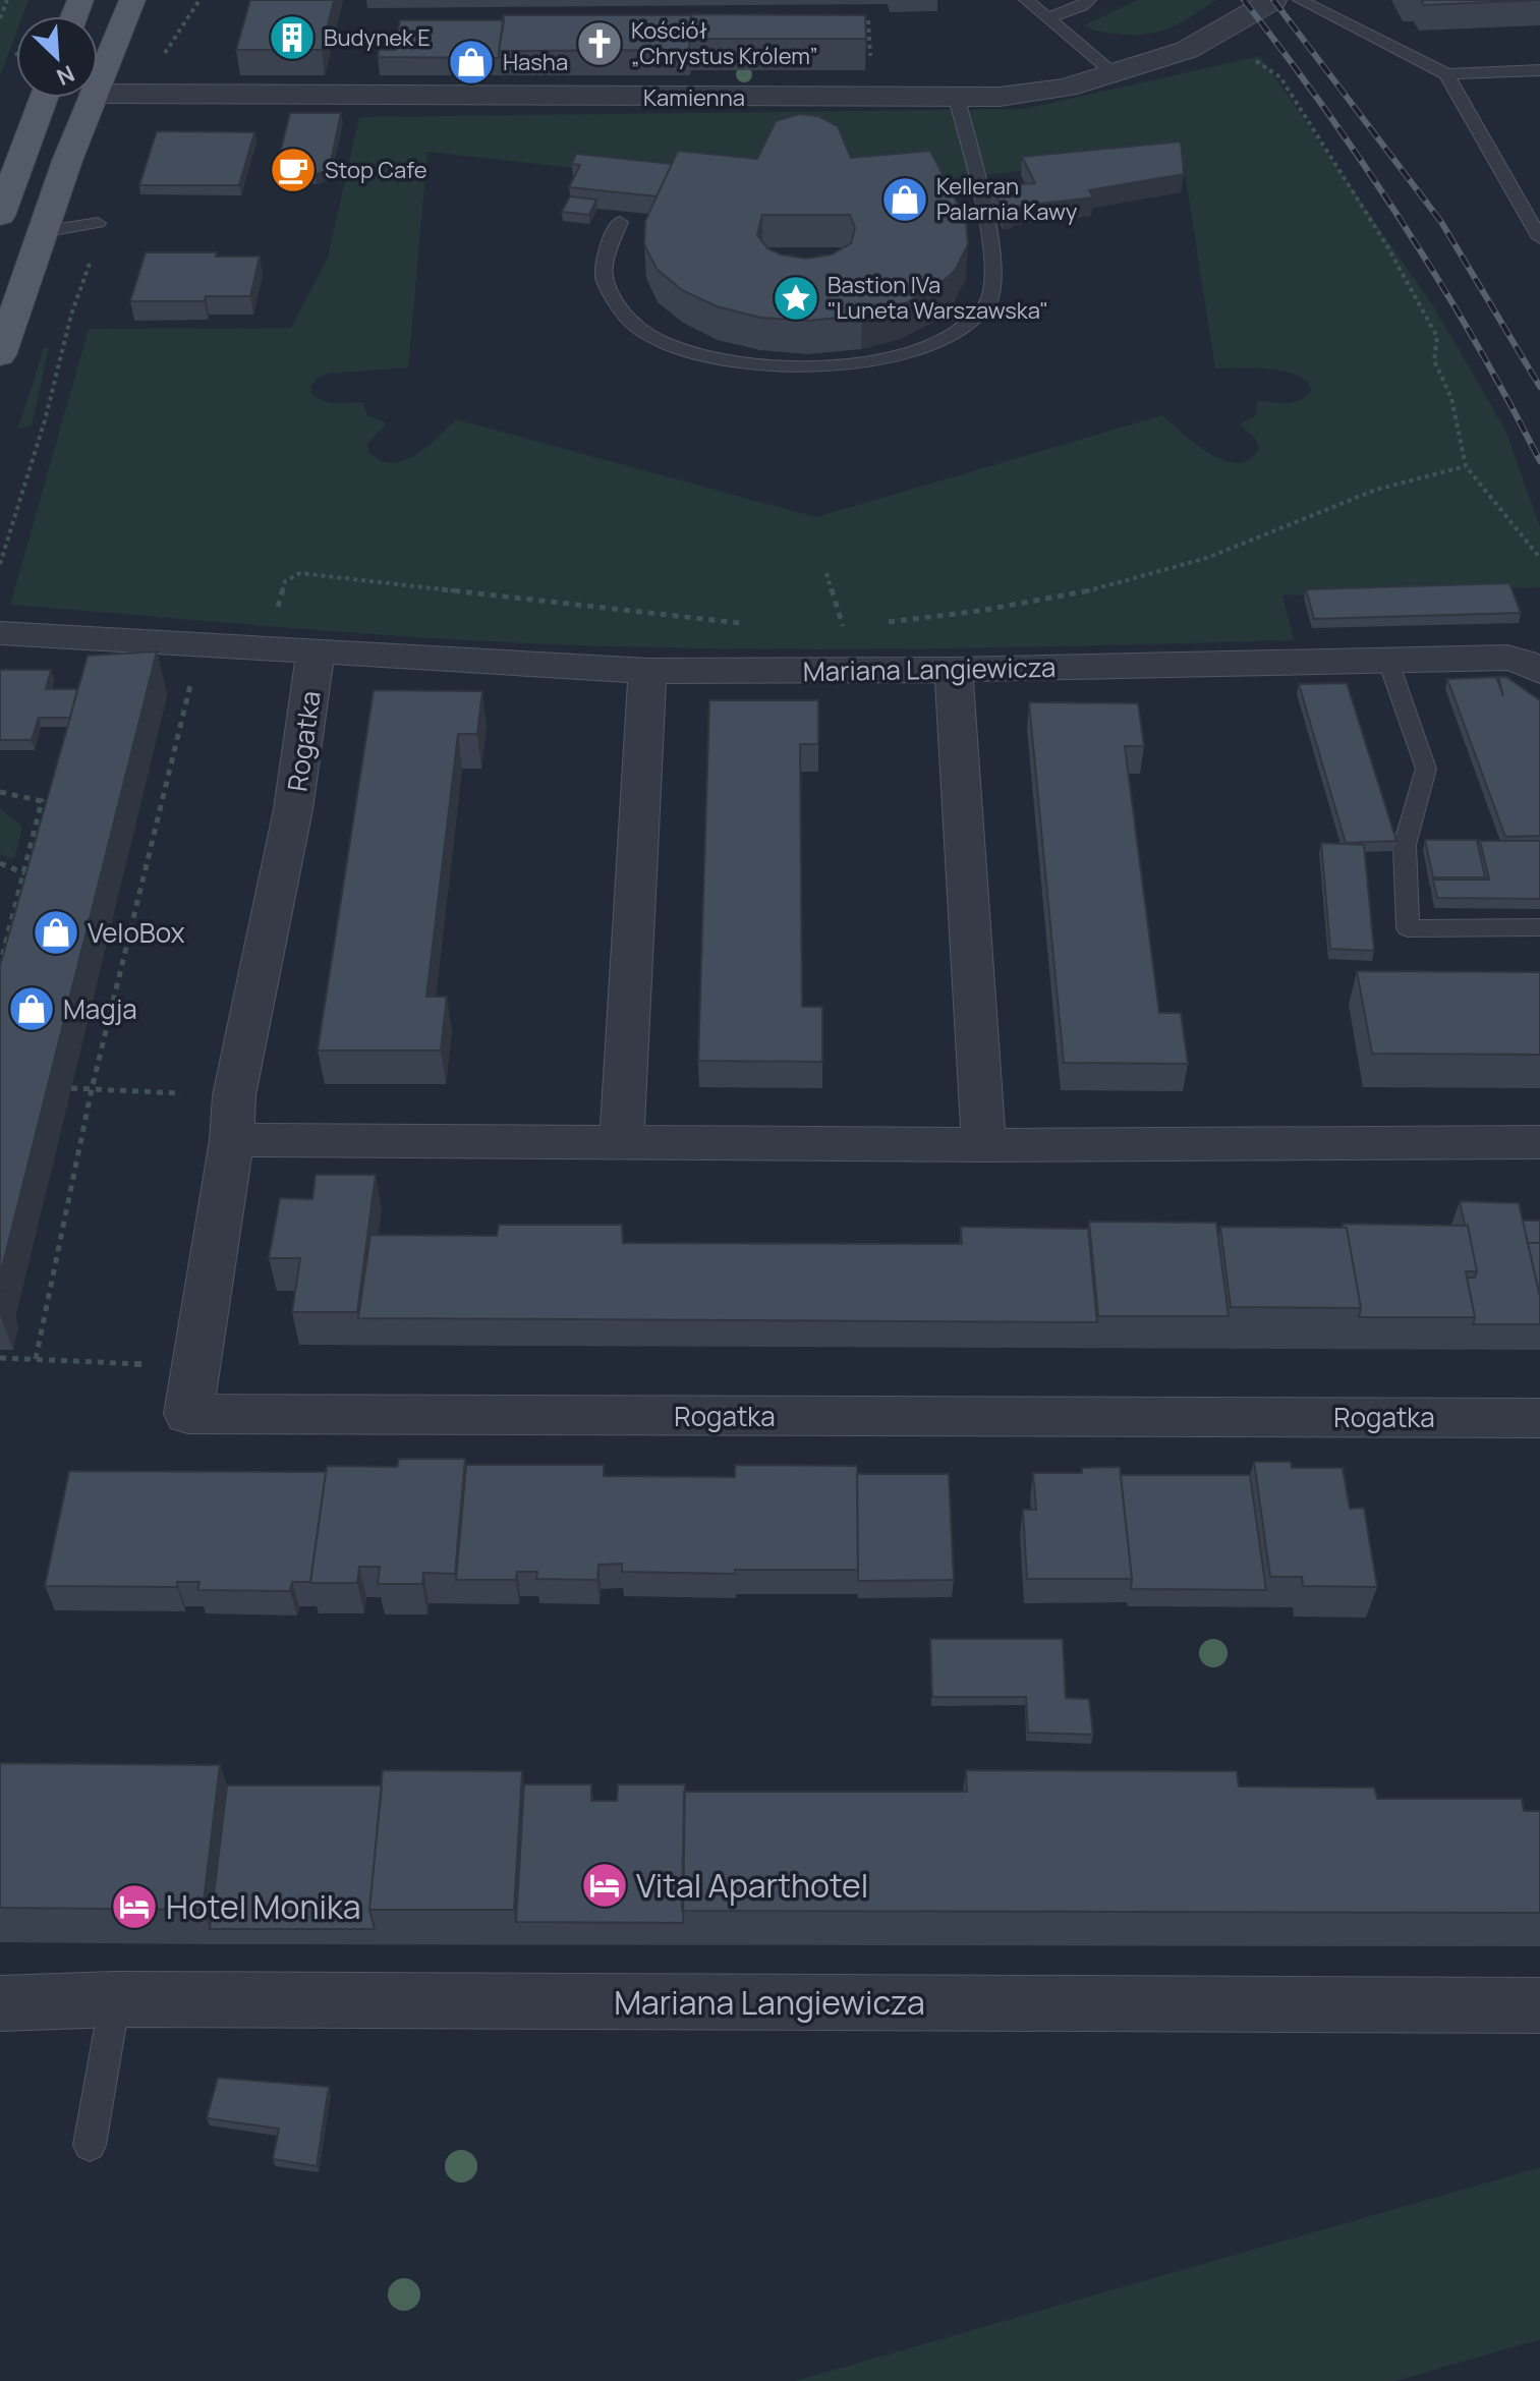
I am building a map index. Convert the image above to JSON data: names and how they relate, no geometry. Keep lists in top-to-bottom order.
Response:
{
  "streets": {
    "street": ["Kamienna", "Mariana Langiewicza", "Rogatka"]
  },
  "crossings": [
    ["Mariana Langiewicza", "Rogatka"]
  ],
  "places": {
    "building": ["Budynek E"],
    "church": ["Kościół „Chrystus Królem”"],
    "shop": [
      "Hasha",
      "Kelleran Palarnia Kawy",
      "VeloBox",
      "Magja"
    ],
    "cafe": ["Stop Cafe"],
    "place": ["Bastion IVa \"Luneta Warszawska\""],
    "hotel": ["Vital Aparthotel", "Hotel Monika"]
  },
  "north": "bottom right"
}
